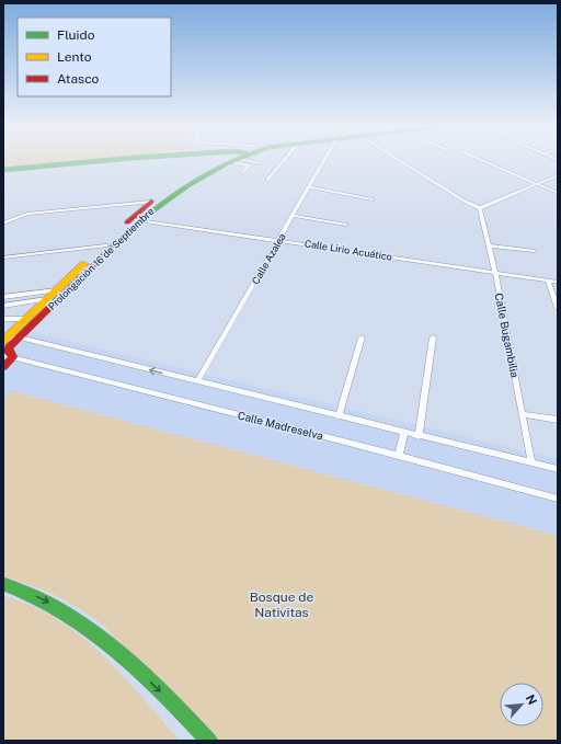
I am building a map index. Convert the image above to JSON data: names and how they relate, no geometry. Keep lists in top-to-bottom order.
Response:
{
  "streets": {
    "main road": ["Prolongación 16 de Septiembre"],
    "street": [
      "Calle Lirio Acuático",
      "Calle Azalea",
      "Calle Bugambilia",
      "Calle Madreselva"
    ]
  },
  "crossings": [
    ["Calle Lirio Acuático", "Prolongación 16 de Septiembre"],
    ["Calle Lirio Acuático", "Calle Azalea"],
    ["Calle Lirio Acuático", "Calle Bugambilia"],
    ["Prolongación 16 de Septiembre", "Calle Madreselva"],
    ["Calle Azalea", "Calle Madreselva"],
    ["Calle Bugambilia", "Calle Madreselva"]
  ],
  "parks": ["Bosque de Nativitas"],
  "legend": ["Fluido", "Lento", "Atasco"],
  "north": "top right"
}
